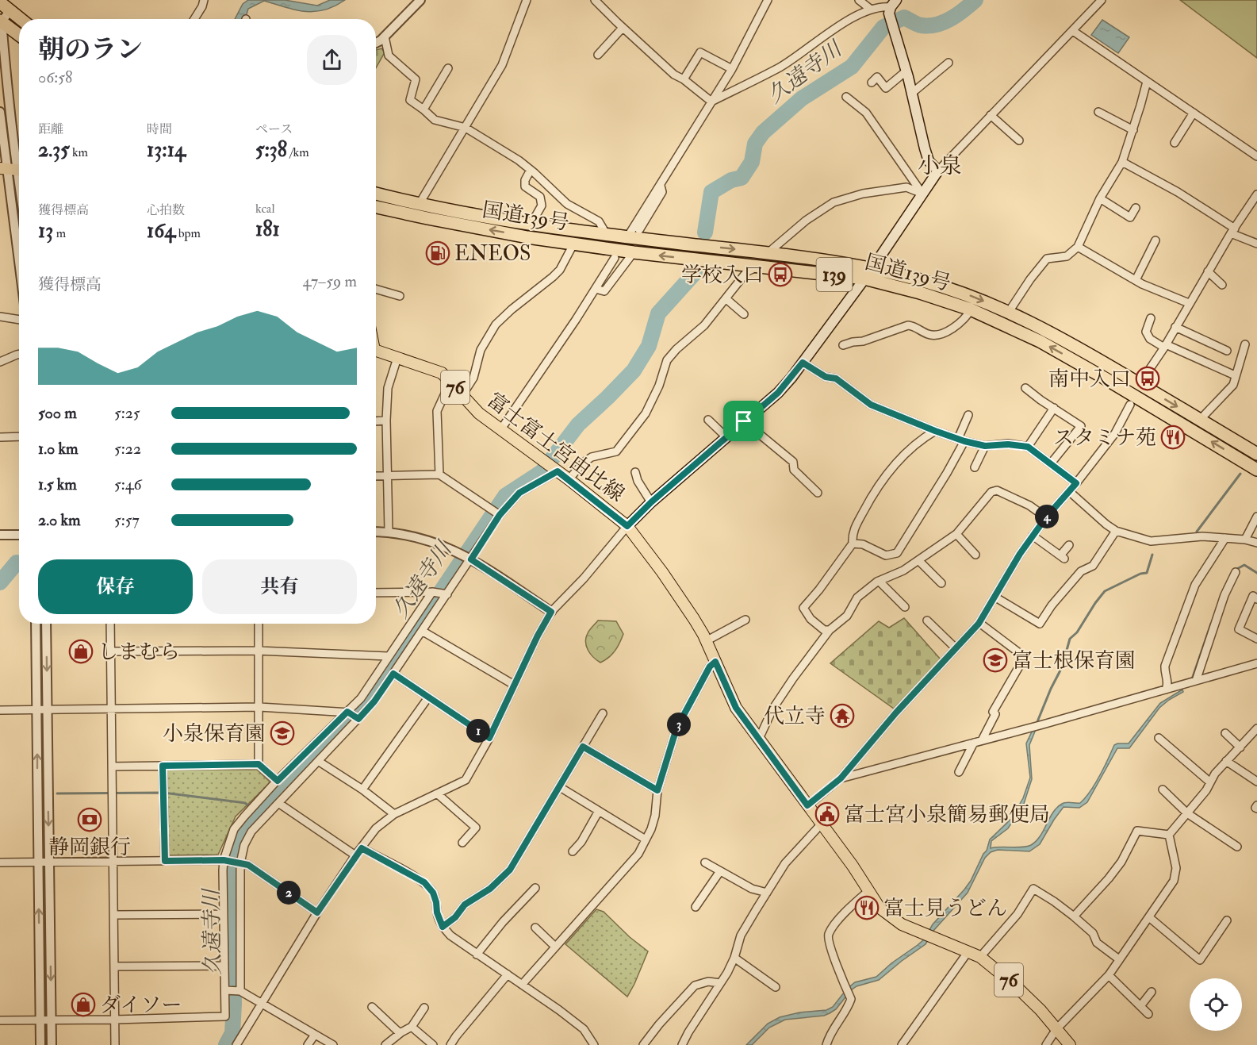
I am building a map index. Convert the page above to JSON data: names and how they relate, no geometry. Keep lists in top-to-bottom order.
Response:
{
  "streets": {
    "highway": ["国道139号", "139"],
    "main road": ["76", "富士富士宮由比線"]
  },
  "districts": ["小泉"],
  "water": ["久遠寺川"],
  "places": {
    "fuel station": ["ENEOS"],
    "bus stop": ["学校入口", "南中入口"],
    "restaurant": ["スタミナ苑", "富士見うどん"],
    "shop": ["しまむら", "ダイソー"],
    "school or university": ["富士根保育園", "小泉保育園"],
    "temple": ["代立寺"],
    "public building": ["富士宮小泉簡易郵便局"],
    "bank": ["静岡銀行"]
  },
  "page": {
    "heading": ["朝のラン", "06:58"],
    "stats": [
      ["距離", "2.35 km"],
      ["時間", "13:14"],
      ["ペース", "5:38 /km"],
      ["獲得標高", "13 m"],
      ["心拍数", "164 bpm"],
      ["kcal", "181"]
    ],
    "chart": ["獲得標高", "47–59 m"],
    "list": [
      {
        "name": "500 m",
        "note": "5:25"
      },
      {
        "name": "1.0 km",
        "note": "5:22"
      },
      {
        "name": "1.5 km",
        "note": "5:46"
      },
      {
        "name": "2.0 km",
        "note": "5:57"
      }
    ],
    "pins": [
      "4",
      "3",
      "1",
      "2"
    ],
    "buttons": ["保存", "共有"]
  }
}
